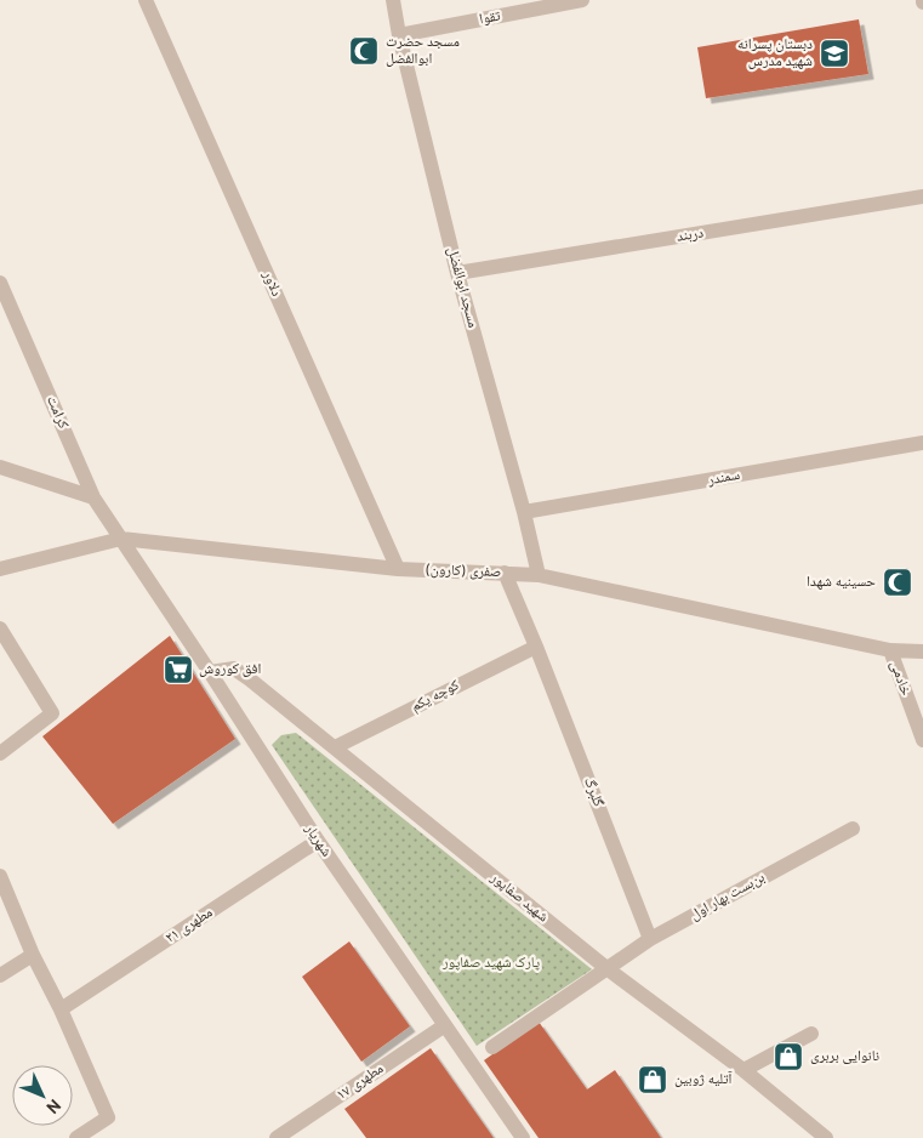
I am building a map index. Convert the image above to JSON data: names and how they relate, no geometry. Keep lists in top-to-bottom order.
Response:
{
  "streets": {
    "street": [
      "تقوا",
      "دربند",
      "دلاور",
      "مسجد ابوالفضل",
      "کرامت",
      "سمندر",
      "صفری (کارون)",
      "خادمی",
      "کوچه یکم",
      "گلبرگ",
      "شهریار",
      "بن‌بست بهار اول",
      "شهید صفاپور",
      "مطهری ۲۱",
      "مطهری ۱۷"
    ]
  },
  "crossings": [
    ["تقوا", "مسجد ابوالفضل"],
    ["دربند", "مسجد ابوالفضل"],
    ["دلاور", "صفری (کارون)"],
    ["مسجد ابوالفضل", "سمندر"],
    ["مسجد ابوالفضل", "صفری (کارون)"],
    ["کرامت", "صفری (کارون)"],
    ["کرامت", "شهریار"],
    ["صفری (کارون)", "خادمی"],
    ["صفری (کارون)", "گلبرگ"],
    ["صفری (کارون)", "شهریار"],
    ["کوچه یکم", "گلبرگ"],
    ["کوچه یکم", "شهید صفاپور"],
    ["گلبرگ", "بن‌بست بهار اول"],
    ["شهریار", "شهید صفاپور"],
    ["شهریار", "مطهری ۲۱"],
    ["شهریار", "مطهری ۱۷"],
    ["بن‌بست بهار اول", "شهید صفاپور"]
  ],
  "parks": ["پارک شهید صفاپور"],
  "places": {
    "mosque": ["مسجد حضرت ابوالفضل", "حسینیه شهدا"],
    "school or university": ["دبستان پسرانه شهید مدرس"],
    "supermarket": ["افق کوروش"],
    "shop": ["نانوایی بربری", "آتلیه ژوبین"]
  },
  "north": "bottom right"
}
